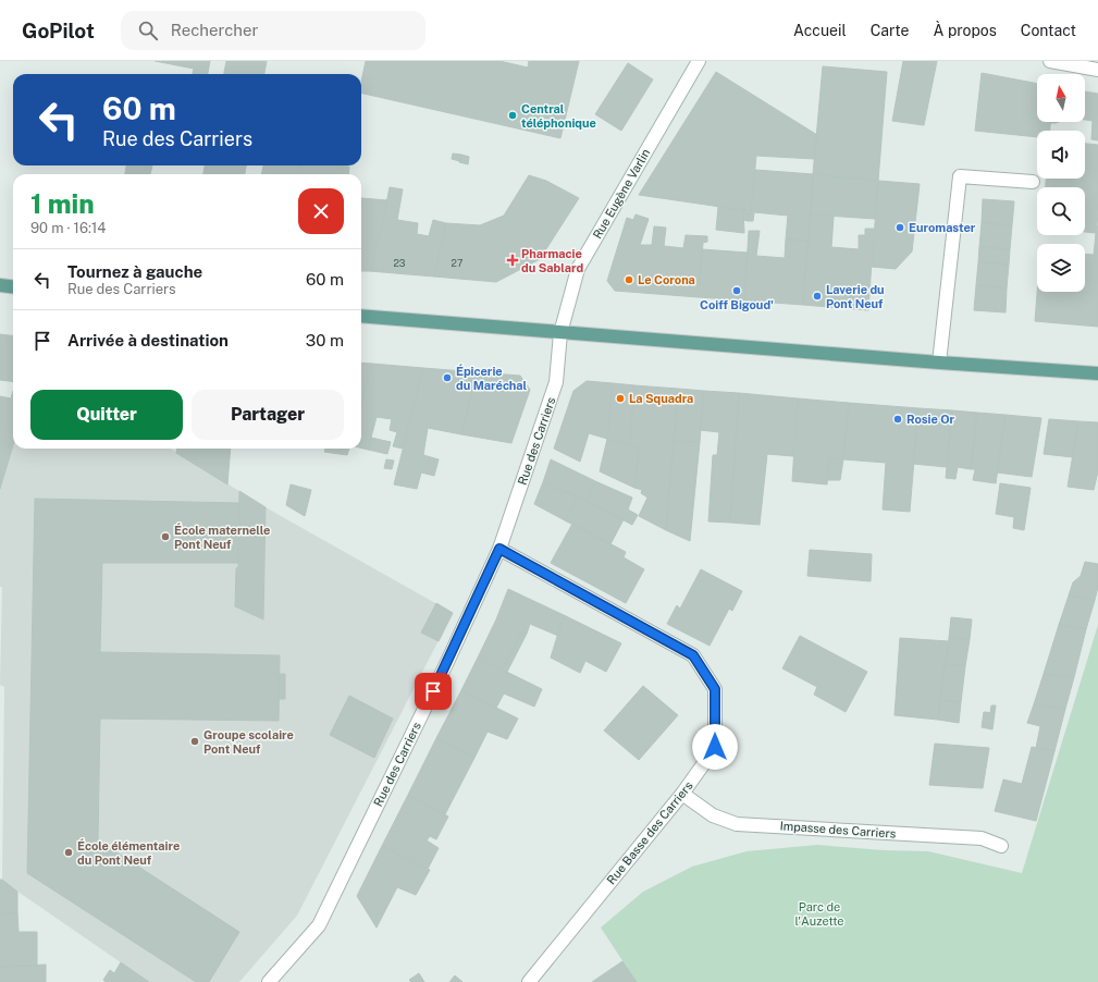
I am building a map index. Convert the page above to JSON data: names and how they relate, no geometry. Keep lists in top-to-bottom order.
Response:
{
  "streets": {
    "street": [
      "Rue Eugène Varlin",
      "Rue des Carriers",
      "Impasse des Carriers",
      "Rue Basse des Carriers"
    ]
  },
  "crossings": [
    ["Rue Eugène Varlin", "Rue des Carriers"],
    ["Rue des Carriers", "Rue Basse des Carriers"],
    ["Impasse des Carriers", "Rue Basse des Carriers"]
  ],
  "parks": ["Parc de l'Auzette"],
  "places": {
    "other": [
      "Central téléphonique",
      "Euromaster",
      "Le Corona",
      "Coiff Bigoud'",
      "Laverie du Pont Neuf",
      "Épicerie du Maréchal",
      "La Squadra",
      "Rosie Or",
      "École maternelle Pont Neuf",
      "Groupe scolaire Pont Neuf",
      "École élémentaire du Pont Neuf"
    ],
    "health": ["Pharmacie du Sablard"]
  },
  "house_numbers": ["23", "27"],
  "north": "top",
  "page": {
    "header": "GoPilot",
    "search": "Rechercher",
    "nav": [
      "Accueil",
      "Carte",
      "À propos",
      "Contact"
    ],
    "turn": ["60 m", "Rue des Carriers"],
    "heading": ["1 min", "90 m · 16:14"],
    "list": [
      {
        "name": "Tournez à gauche",
        "note": "Rue des Carriers",
        "value": "60 m"
      },
      {
        "name": "Arrivée à destination",
        "value": "30 m"
      }
    ],
    "buttons": ["Quitter", "Partager"]
  }
}
